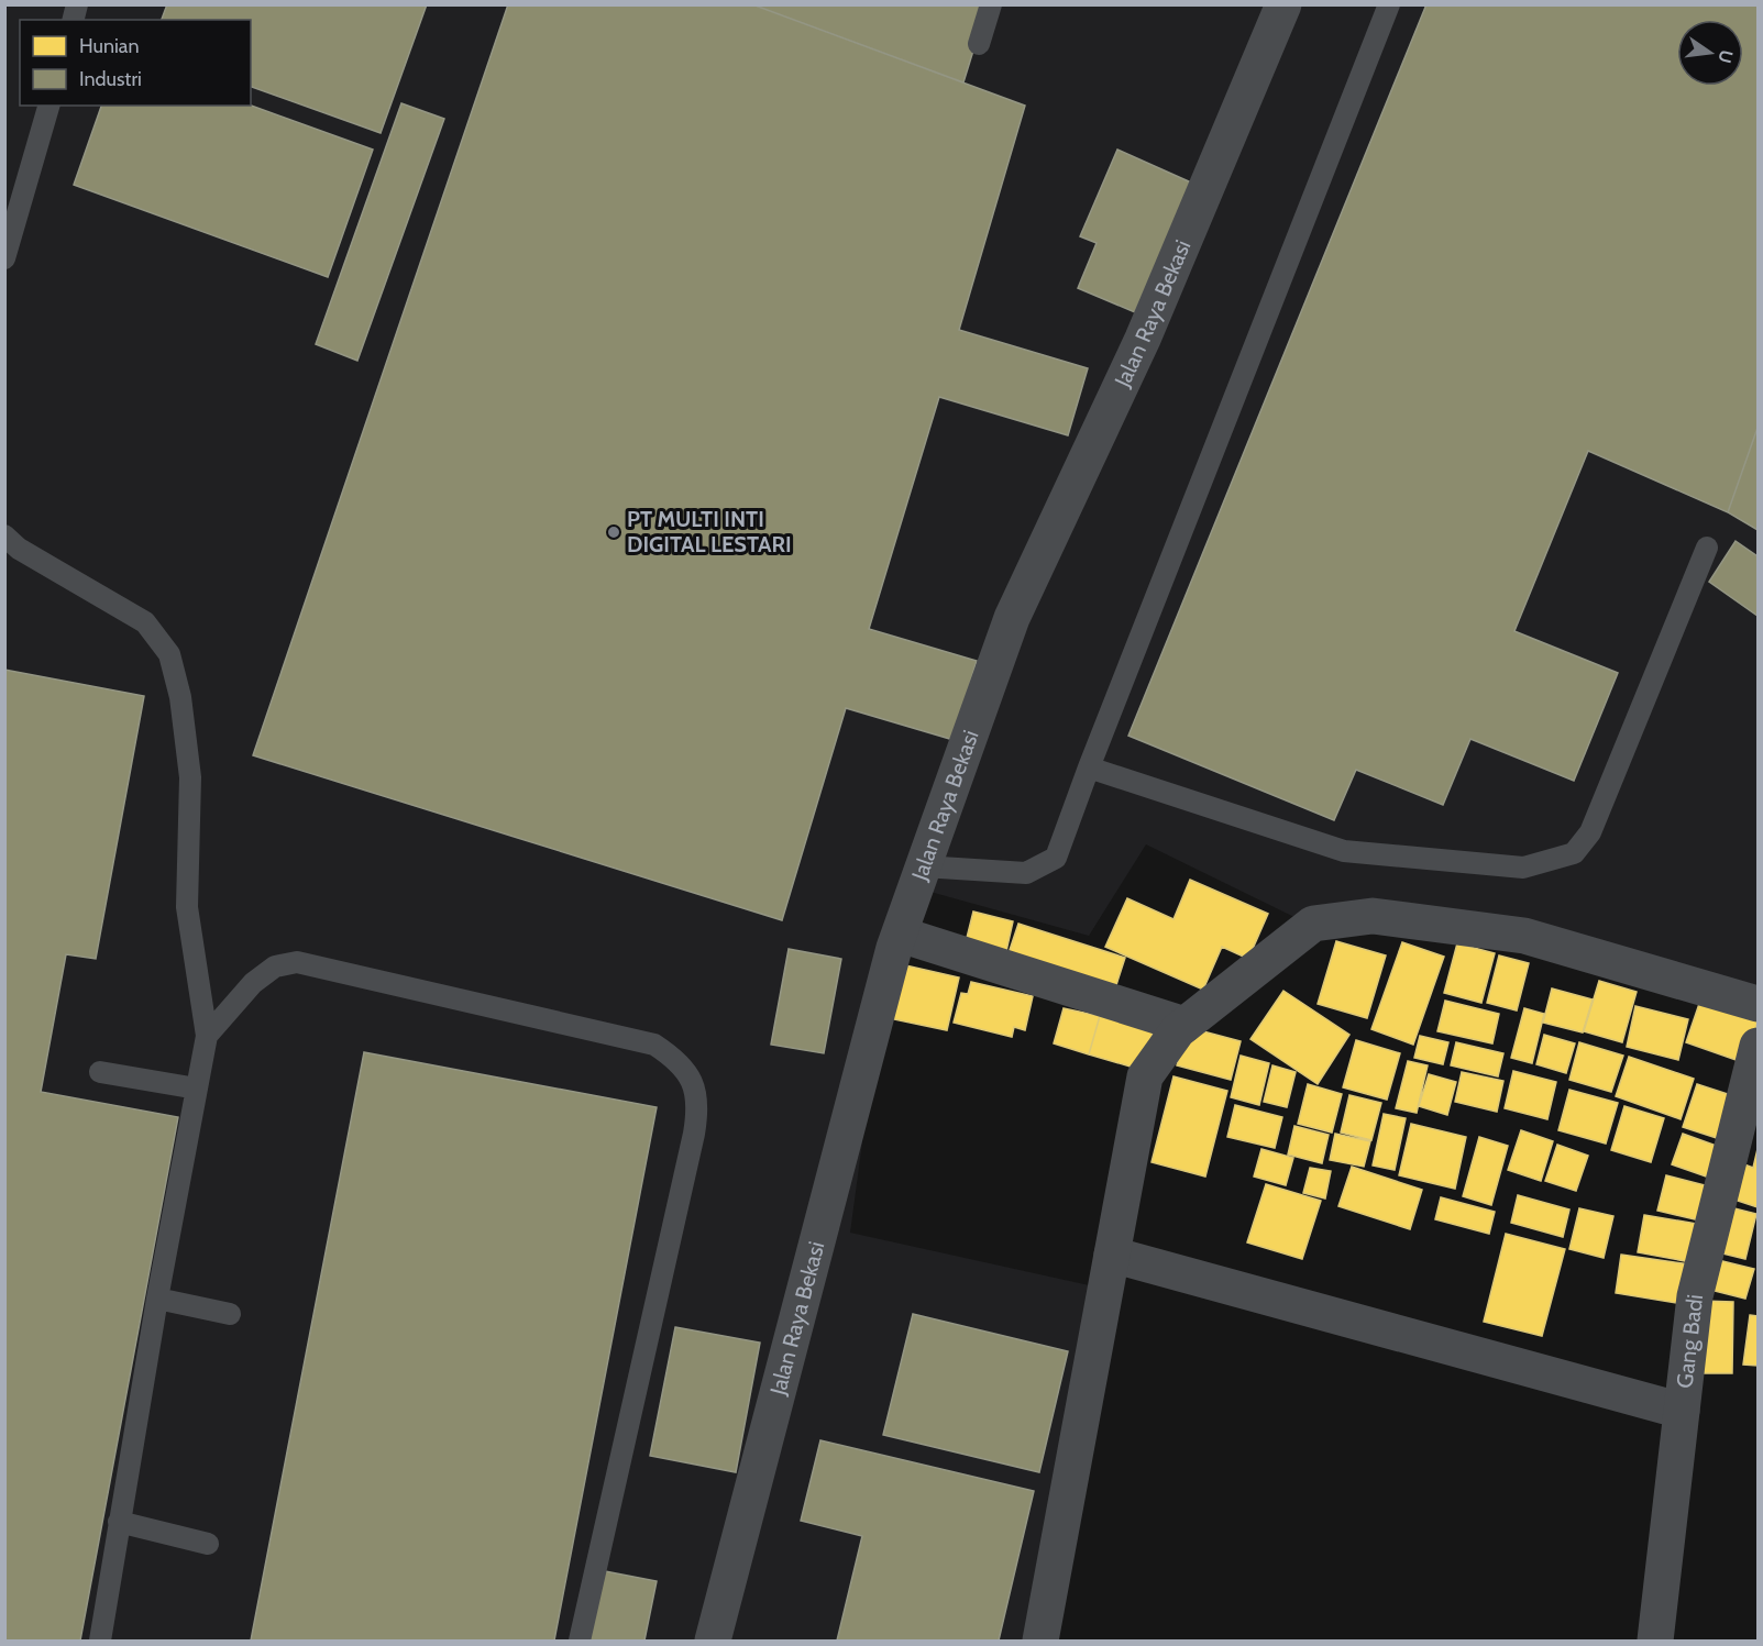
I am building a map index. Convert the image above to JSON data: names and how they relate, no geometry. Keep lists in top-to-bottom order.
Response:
{
  "streets": {
    "street": ["Jalan Raya Bekasi", "Gang Badi"]
  },
  "places": ["PT MULTI INTI DIGITAL LESTARI"],
  "legend": ["Hunian", "Industri"],
  "north": "right"
}
